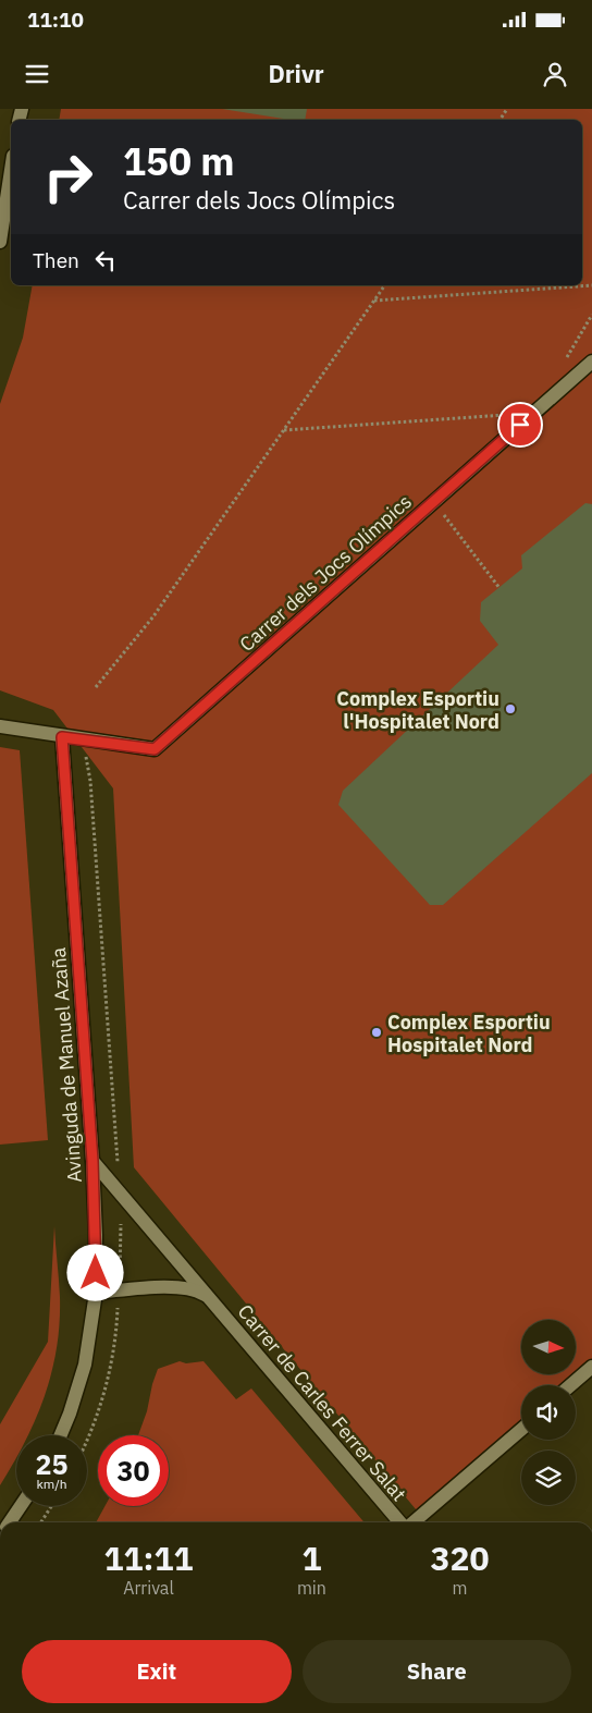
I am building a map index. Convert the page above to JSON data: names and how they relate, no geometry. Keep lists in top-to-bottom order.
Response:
{
  "streets": {
    "street": ["Carrer dels Jocs Olímpics", "Avinguda de Manuel Azaña", "Carrer de Carles Ferrer Salat"]
  },
  "crossings": [
    ["Carrer dels Jocs Olímpics", "Avinguda de Manuel Azaña"],
    ["Avinguda de Manuel Azaña", "Carrer de Carles Ferrer Salat"]
  ],
  "places": ["Complex Esportiu l'Hospitalet Nord", "Complex Esportiu Hospitalet Nord"],
  "north": "right",
  "page": {
    "status": "11:10",
    "header": "Drivr",
    "turn": ["150 m", "Carrer dels Jocs Olímpics"],
    "then": "Then",
    "speed": "25 km/h",
    "limit": "30",
    "eta": [
      "11:11",
      "Arrival",
      "1",
      "min",
      "320",
      "m"
    ],
    "buttons": ["Exit", "Share"]
  }
}
